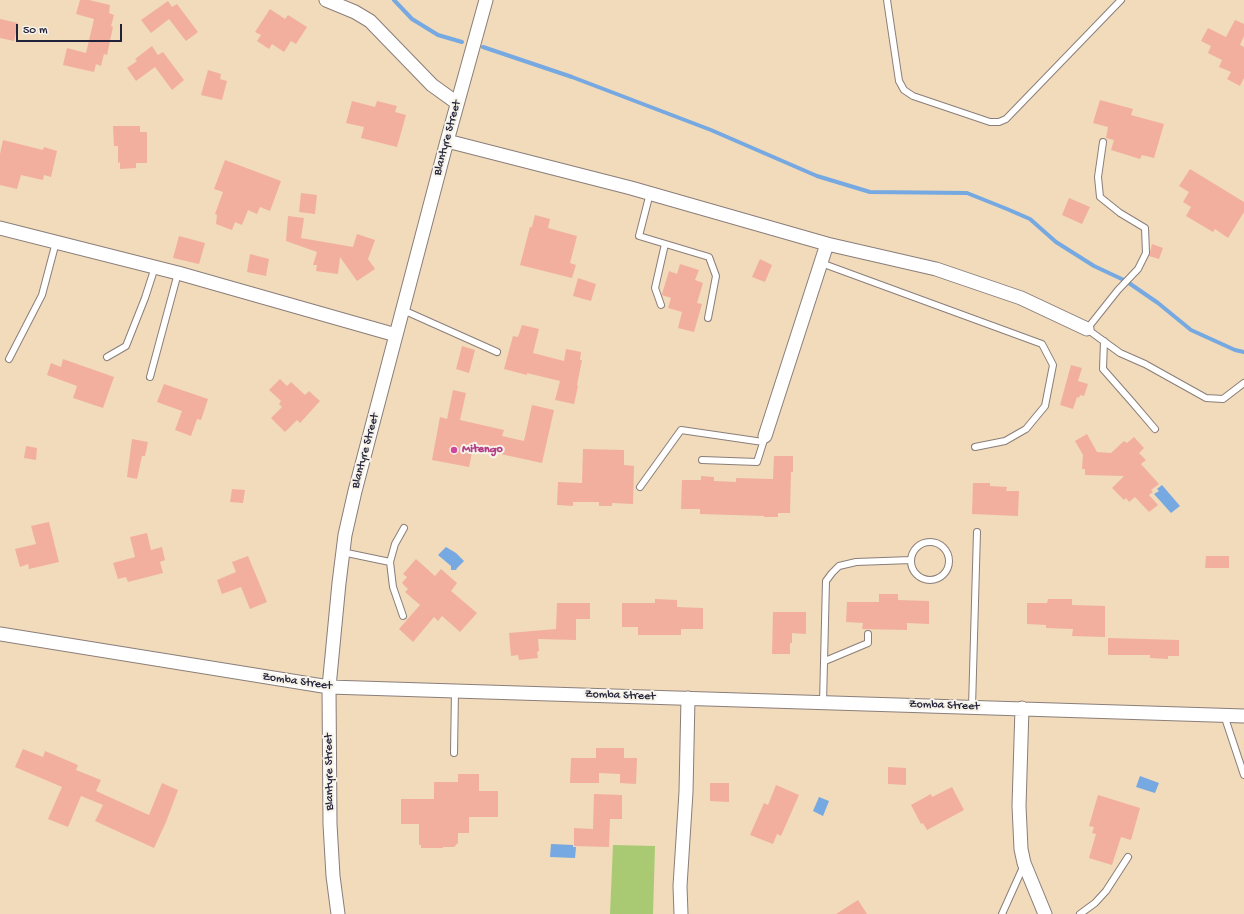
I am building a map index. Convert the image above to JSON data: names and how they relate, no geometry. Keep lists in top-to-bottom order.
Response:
{
  "streets": {
    "street": ["Blantyre Street", "Zomba Street"]
  },
  "crossings": [
    ["Blantyre Street", "Zomba Street"]
  ],
  "places": ["Mitengo"],
  "scale_bar": "50 m"
}
